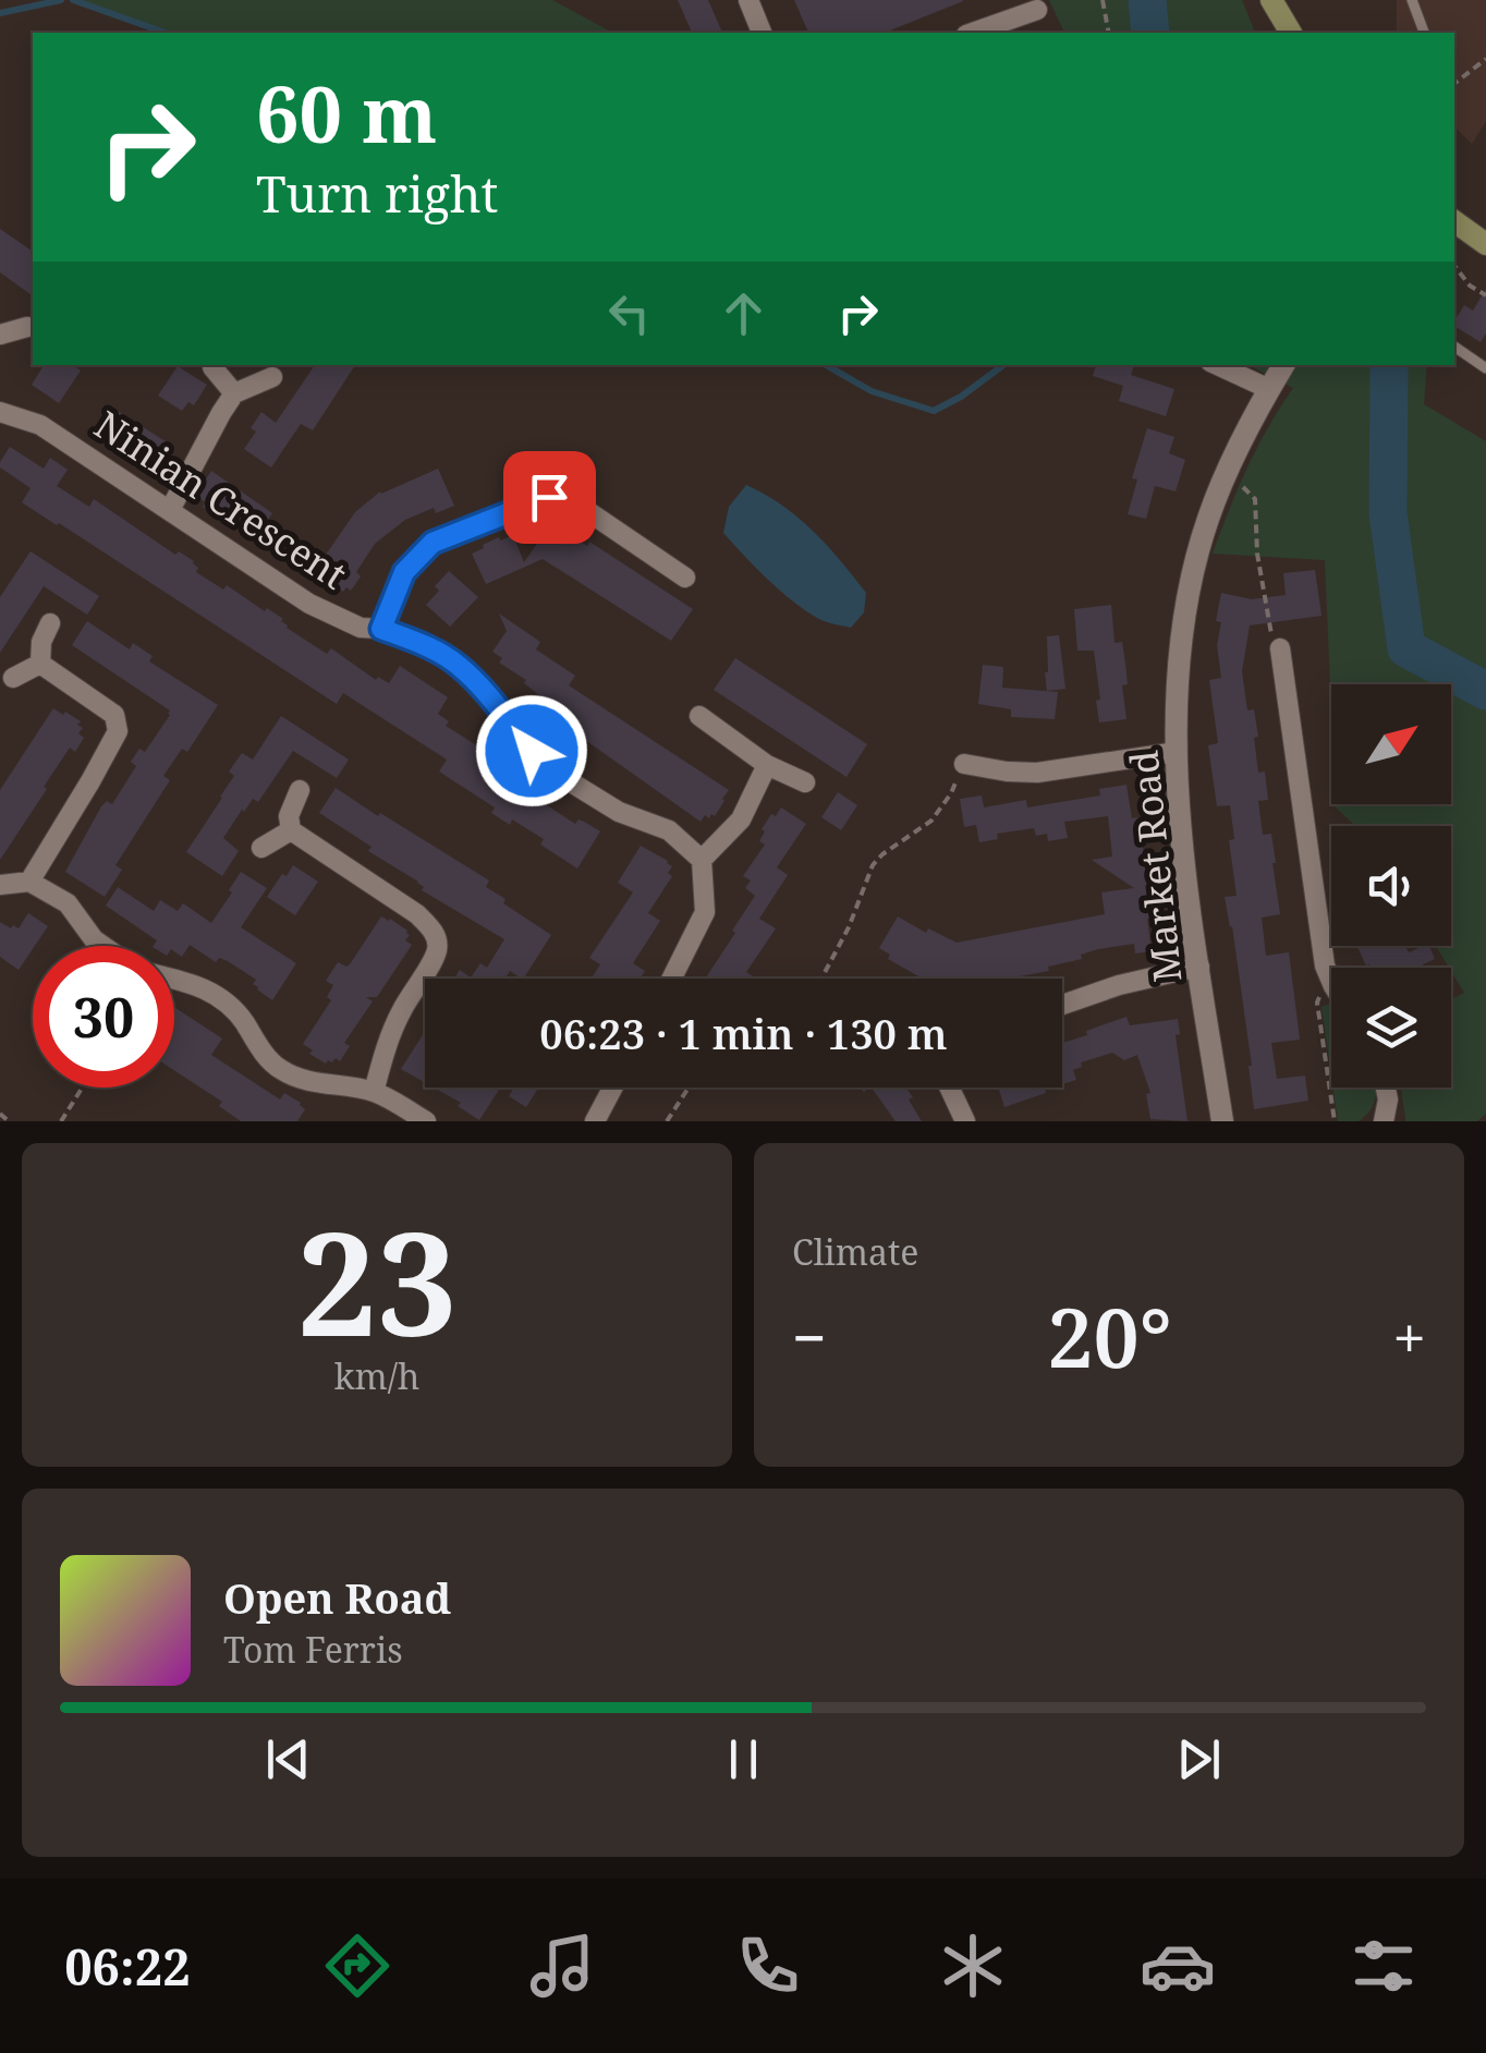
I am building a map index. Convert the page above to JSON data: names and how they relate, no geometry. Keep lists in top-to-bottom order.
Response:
{
  "streets": {
    "street": ["Ninian Crescent", "Market Road"]
  },
  "north": "top right",
  "page": {
    "turn": ["60 m", "Turn right"],
    "limit": "30",
    "trip": "06:23 · 1 min · 130 m",
    "tile": [
      ["23", "km/h"],
      "Climate"
    ],
    "heat": ["−", "20°", "+"],
    "song": ["Open Road", "Tom Ferris"],
    "tabs": "06:22"
  }
}
